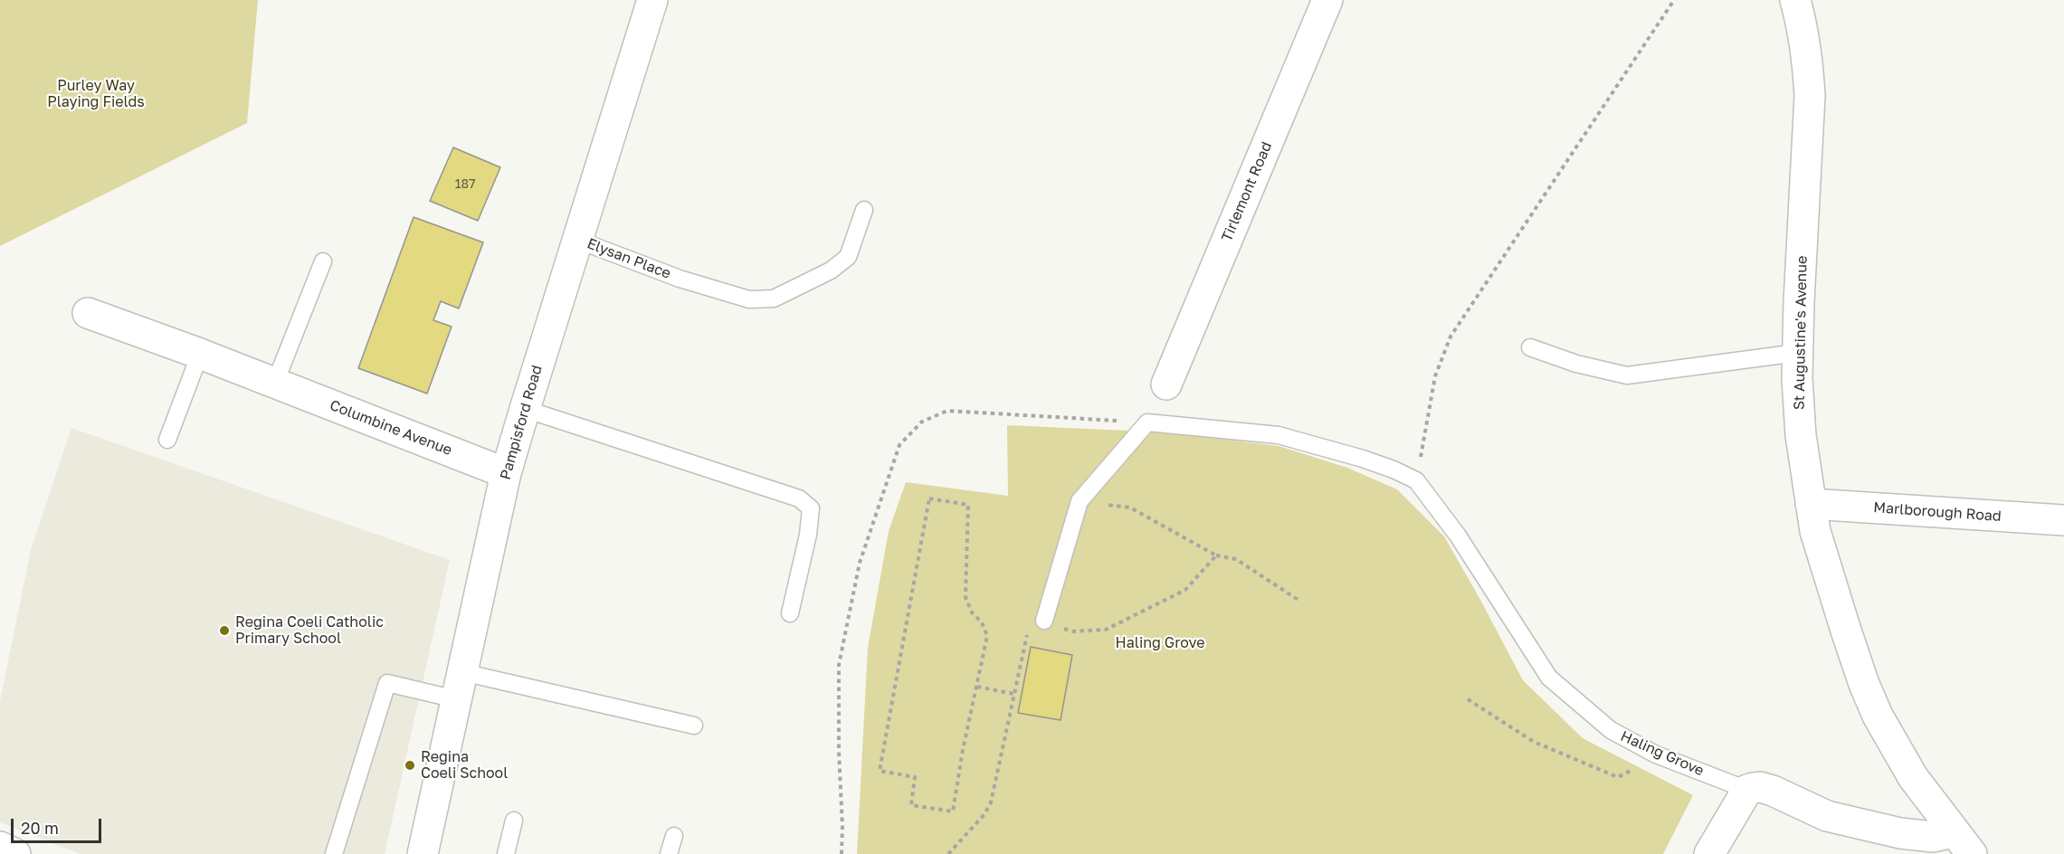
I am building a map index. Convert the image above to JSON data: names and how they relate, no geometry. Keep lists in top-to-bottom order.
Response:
{
  "streets": {
    "street": [
      "Tirlemont Road",
      "St Augustine's Avenue",
      "Pampisford Road",
      "Columbine Avenue",
      "Marlborough Road",
      "Haling Grove"
    ],
    "lane": ["Elysan Place"]
  },
  "crossings": [
    ["Elysan Place", "Pampisford Road"],
    ["St Augustine's Avenue", "Marlborough Road"],
    ["St Augustine's Avenue", "Haling Grove"],
    ["Pampisford Road", "Columbine Avenue"]
  ],
  "parks": ["Purley Way Playing Fields", "Haling Grove"],
  "places": ["Regina Coeli Catholic Primary School", "Regina Coeli School"],
  "house_numbers": ["187"],
  "scale_bar": "20 m"
}
